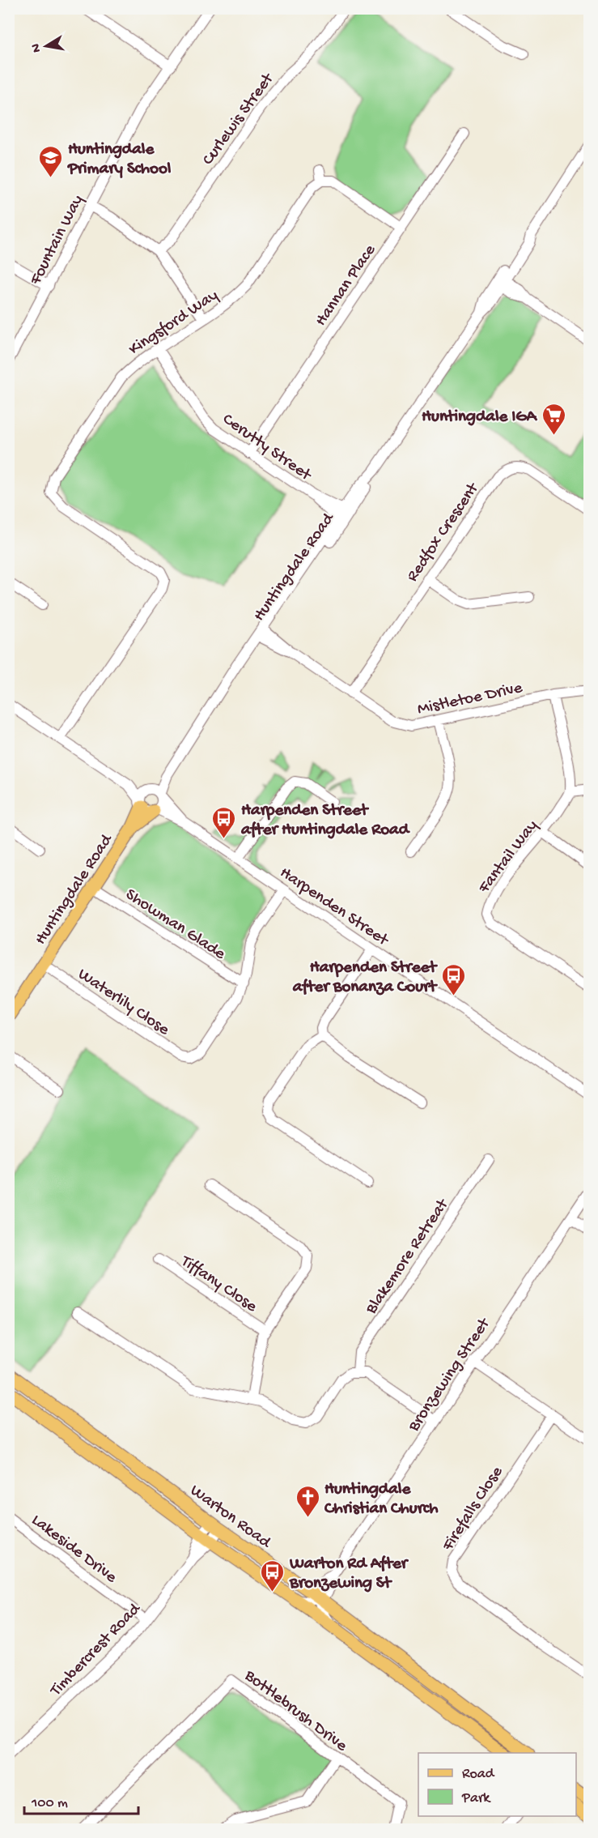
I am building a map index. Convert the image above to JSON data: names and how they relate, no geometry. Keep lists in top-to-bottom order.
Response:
{
  "streets": {
    "main road": ["Huntingdale Road", "Warton Road"],
    "street": [
      "Curlewis Street",
      "Fountain Way",
      "Hannan Place",
      "Kingsford Way",
      "Cerutty Street",
      "Redfox Crescent",
      "Mistletoe Drive",
      "Fantail Way",
      "Harpenden Street",
      "Showman Glade",
      "Waterlily Close",
      "Blakemore Retreat",
      "Tiffany Close",
      "Bronzewing Street",
      "Firefalls Close",
      "Lakeside Drive",
      "Timbercrest Road",
      "Bottlebrush Drive"
    ]
  },
  "crossings": [
    ["Hannan Place", "Cerutty Street"],
    ["Kingsford Way", "Cerutty Street"],
    ["Cerutty Street", "Huntingdale Road"],
    ["Redfox Crescent", "Mistletoe Drive"],
    ["Huntingdale Road", "Mistletoe Drive"],
    ["Huntingdale Road", "Harpenden Street"],
    ["Huntingdale Road", "Showman Glade"],
    ["Huntingdale Road", "Waterlily Close"],
    ["Bronzewing Street", "Warton Road"],
    ["Warton Road", "Timbercrest Road"],
    ["Lakeside Drive", "Timbercrest Road"]
  ],
  "places": {
    "school or university": ["Huntingdale Primary School"],
    "supermarket": ["Huntingdale IGA"],
    "bus stop": ["Harpenden Street after Huntingdale Road", "Harpenden Street after Bonanza Court", "Warton Rd After Bronzewing St"],
    "church": ["Huntingdale Christian Church"]
  },
  "legend": ["Road", "Park"],
  "scale_bar": "100 m",
  "north": "left"
}
